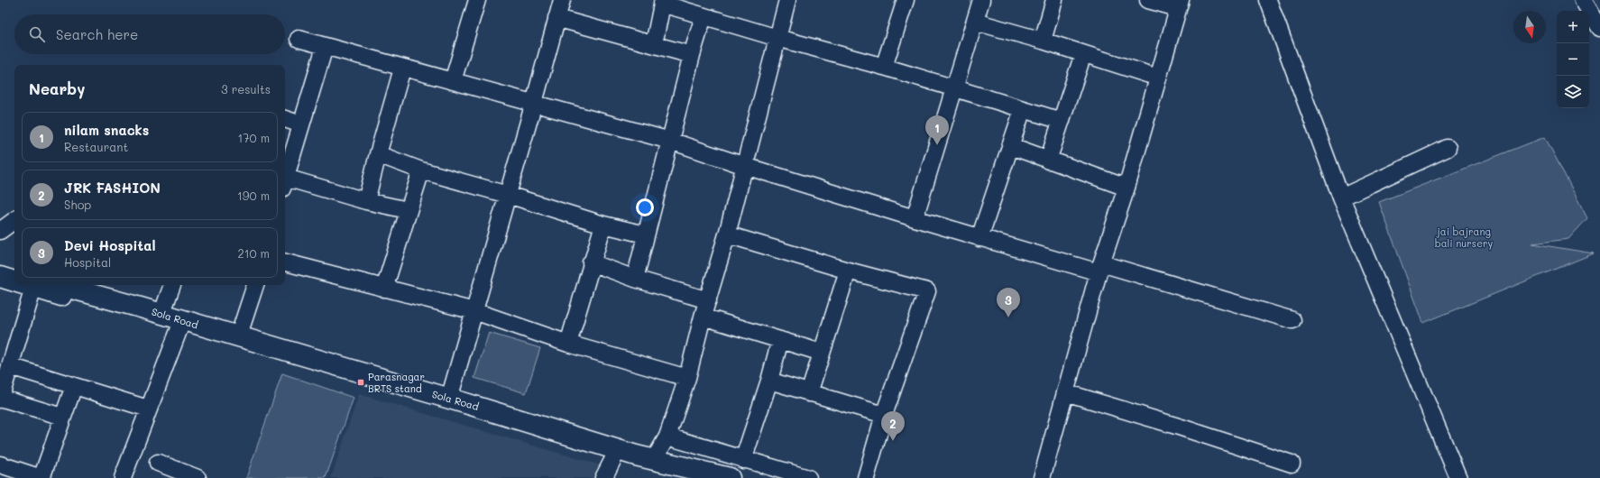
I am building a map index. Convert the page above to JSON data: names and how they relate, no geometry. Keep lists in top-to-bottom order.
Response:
{
  "streets": {
    "main road": ["Sola Road"]
  },
  "parks": ["jai bajrang bali nursery"],
  "places": {
    "transit": ["Parasnagar BRTS stand"]
  },
  "north": "bottom",
  "page": {
    "map_buttons": ["+", "−"],
    "search": "Search here",
    "heading": ["Nearby", "3 results"],
    "list": [
      {
        "mark": "1",
        "name": "nilam snacks",
        "note": "Restaurant",
        "value": "170 m"
      },
      {
        "mark": "2",
        "name": "JRK FASHION",
        "note": "Shop",
        "value": "190 m"
      },
      {
        "mark": "3",
        "name": "Devi Hospital",
        "note": "Hospital",
        "value": "210 m"
      }
    ],
    "pins": ["1", "3", "2"]
  }
}
